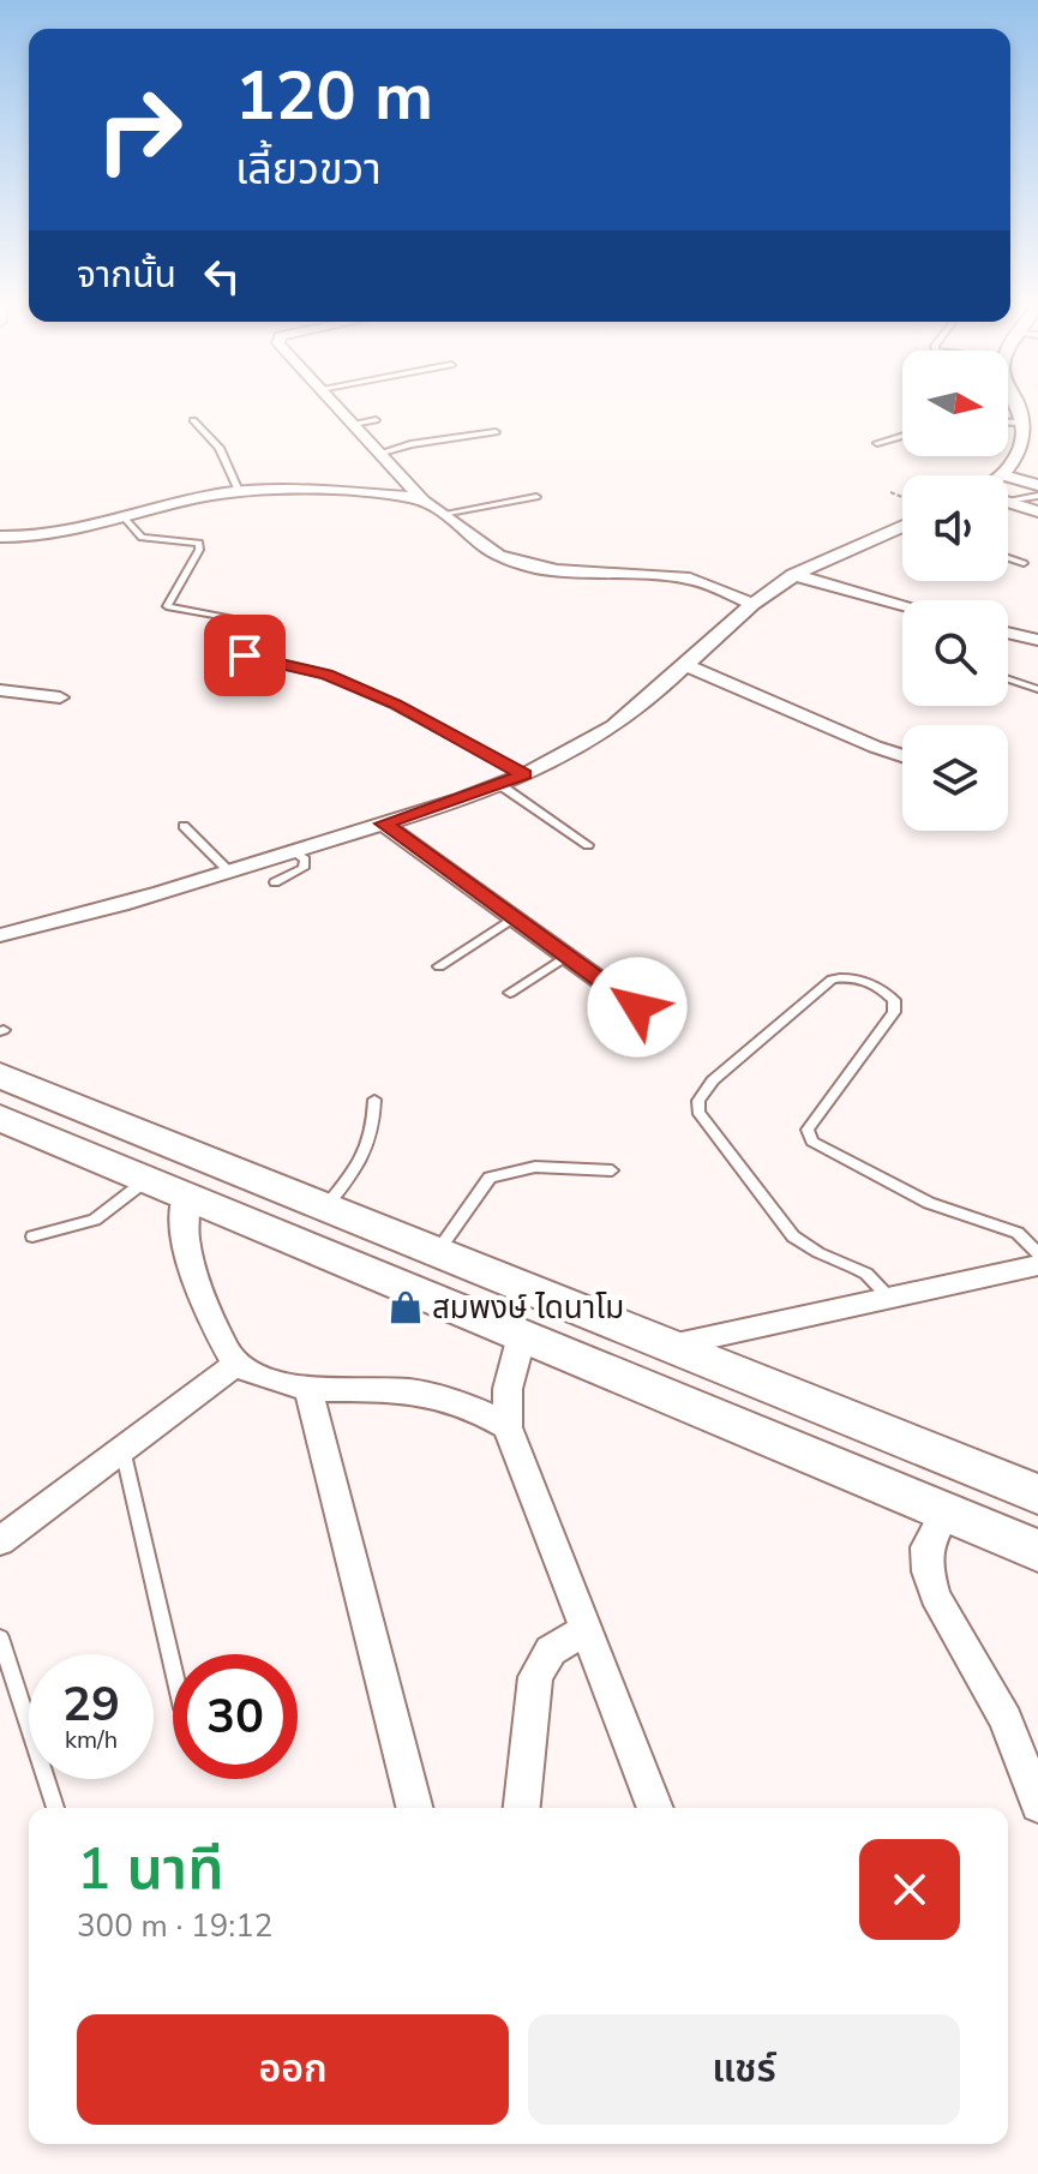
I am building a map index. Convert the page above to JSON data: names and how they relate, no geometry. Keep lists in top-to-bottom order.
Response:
{
  "places": {
    "shop": ["สมพงษ์ ไดนาโม"]
  },
  "north": "right",
  "page": {
    "turn": ["120 m", "เลี้ยวขวา"],
    "then": "จากนั้น",
    "speed": "29 km/h",
    "limit": "30",
    "heading": ["1 นาที", "300 m · 19:12"],
    "buttons": ["ออก", "แชร์"]
  }
}
